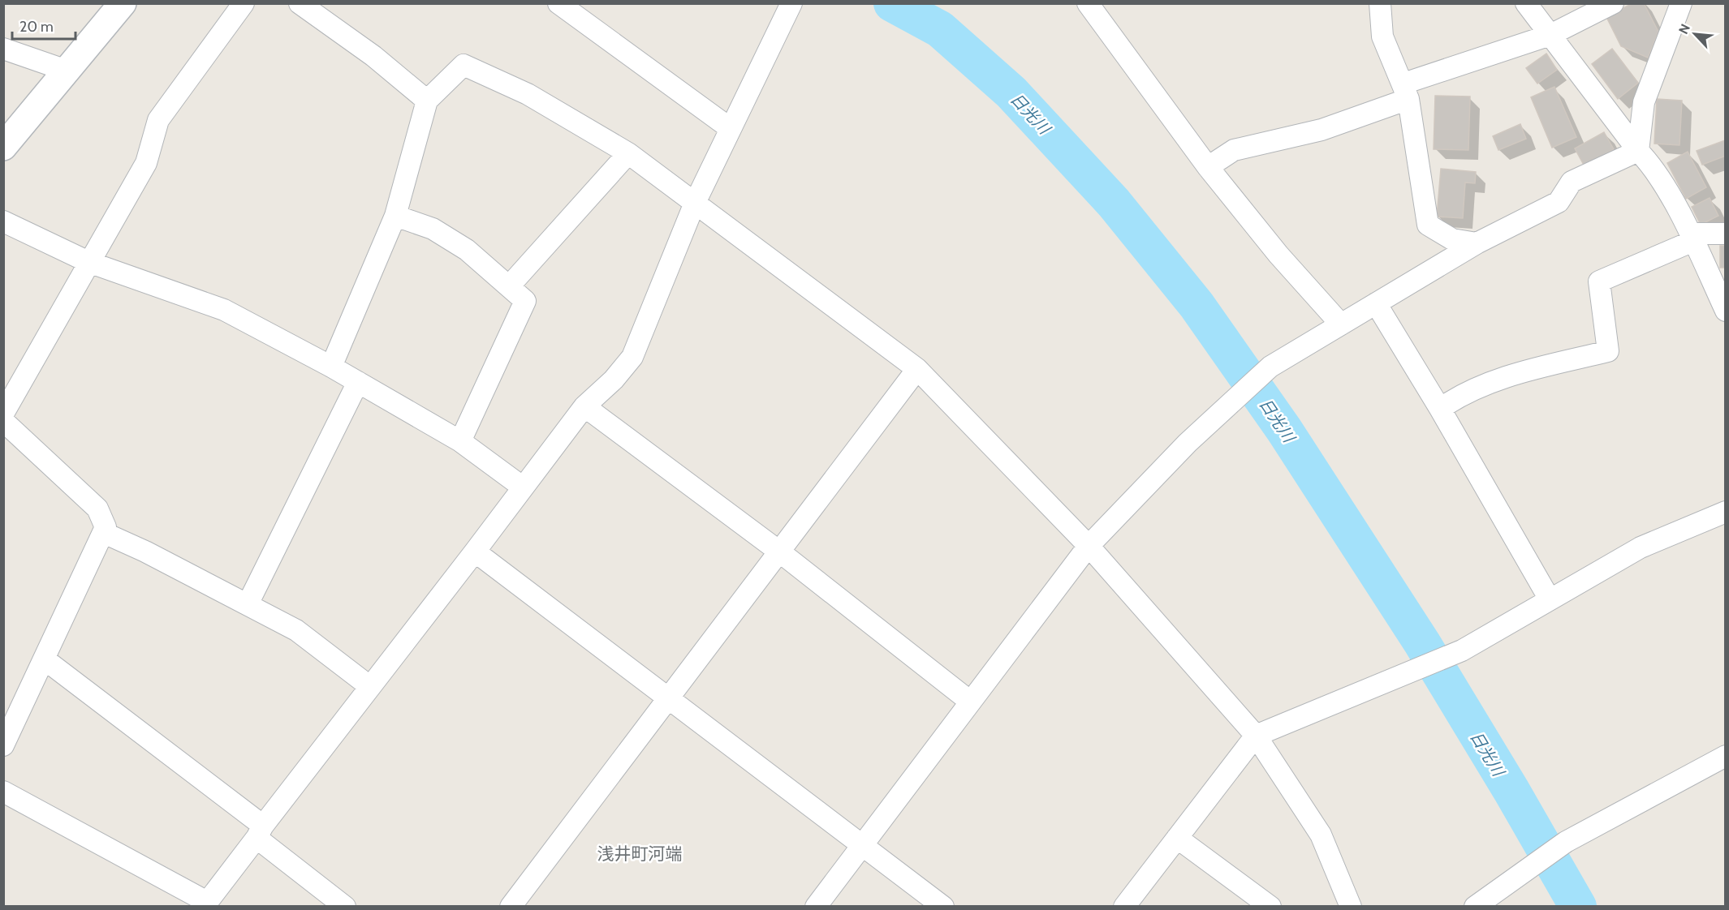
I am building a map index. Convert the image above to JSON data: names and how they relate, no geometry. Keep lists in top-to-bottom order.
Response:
{
  "districts": ["浅井町河端"],
  "water": ["日光川"],
  "scale_bar": "20 m",
  "north": "top left"
}
